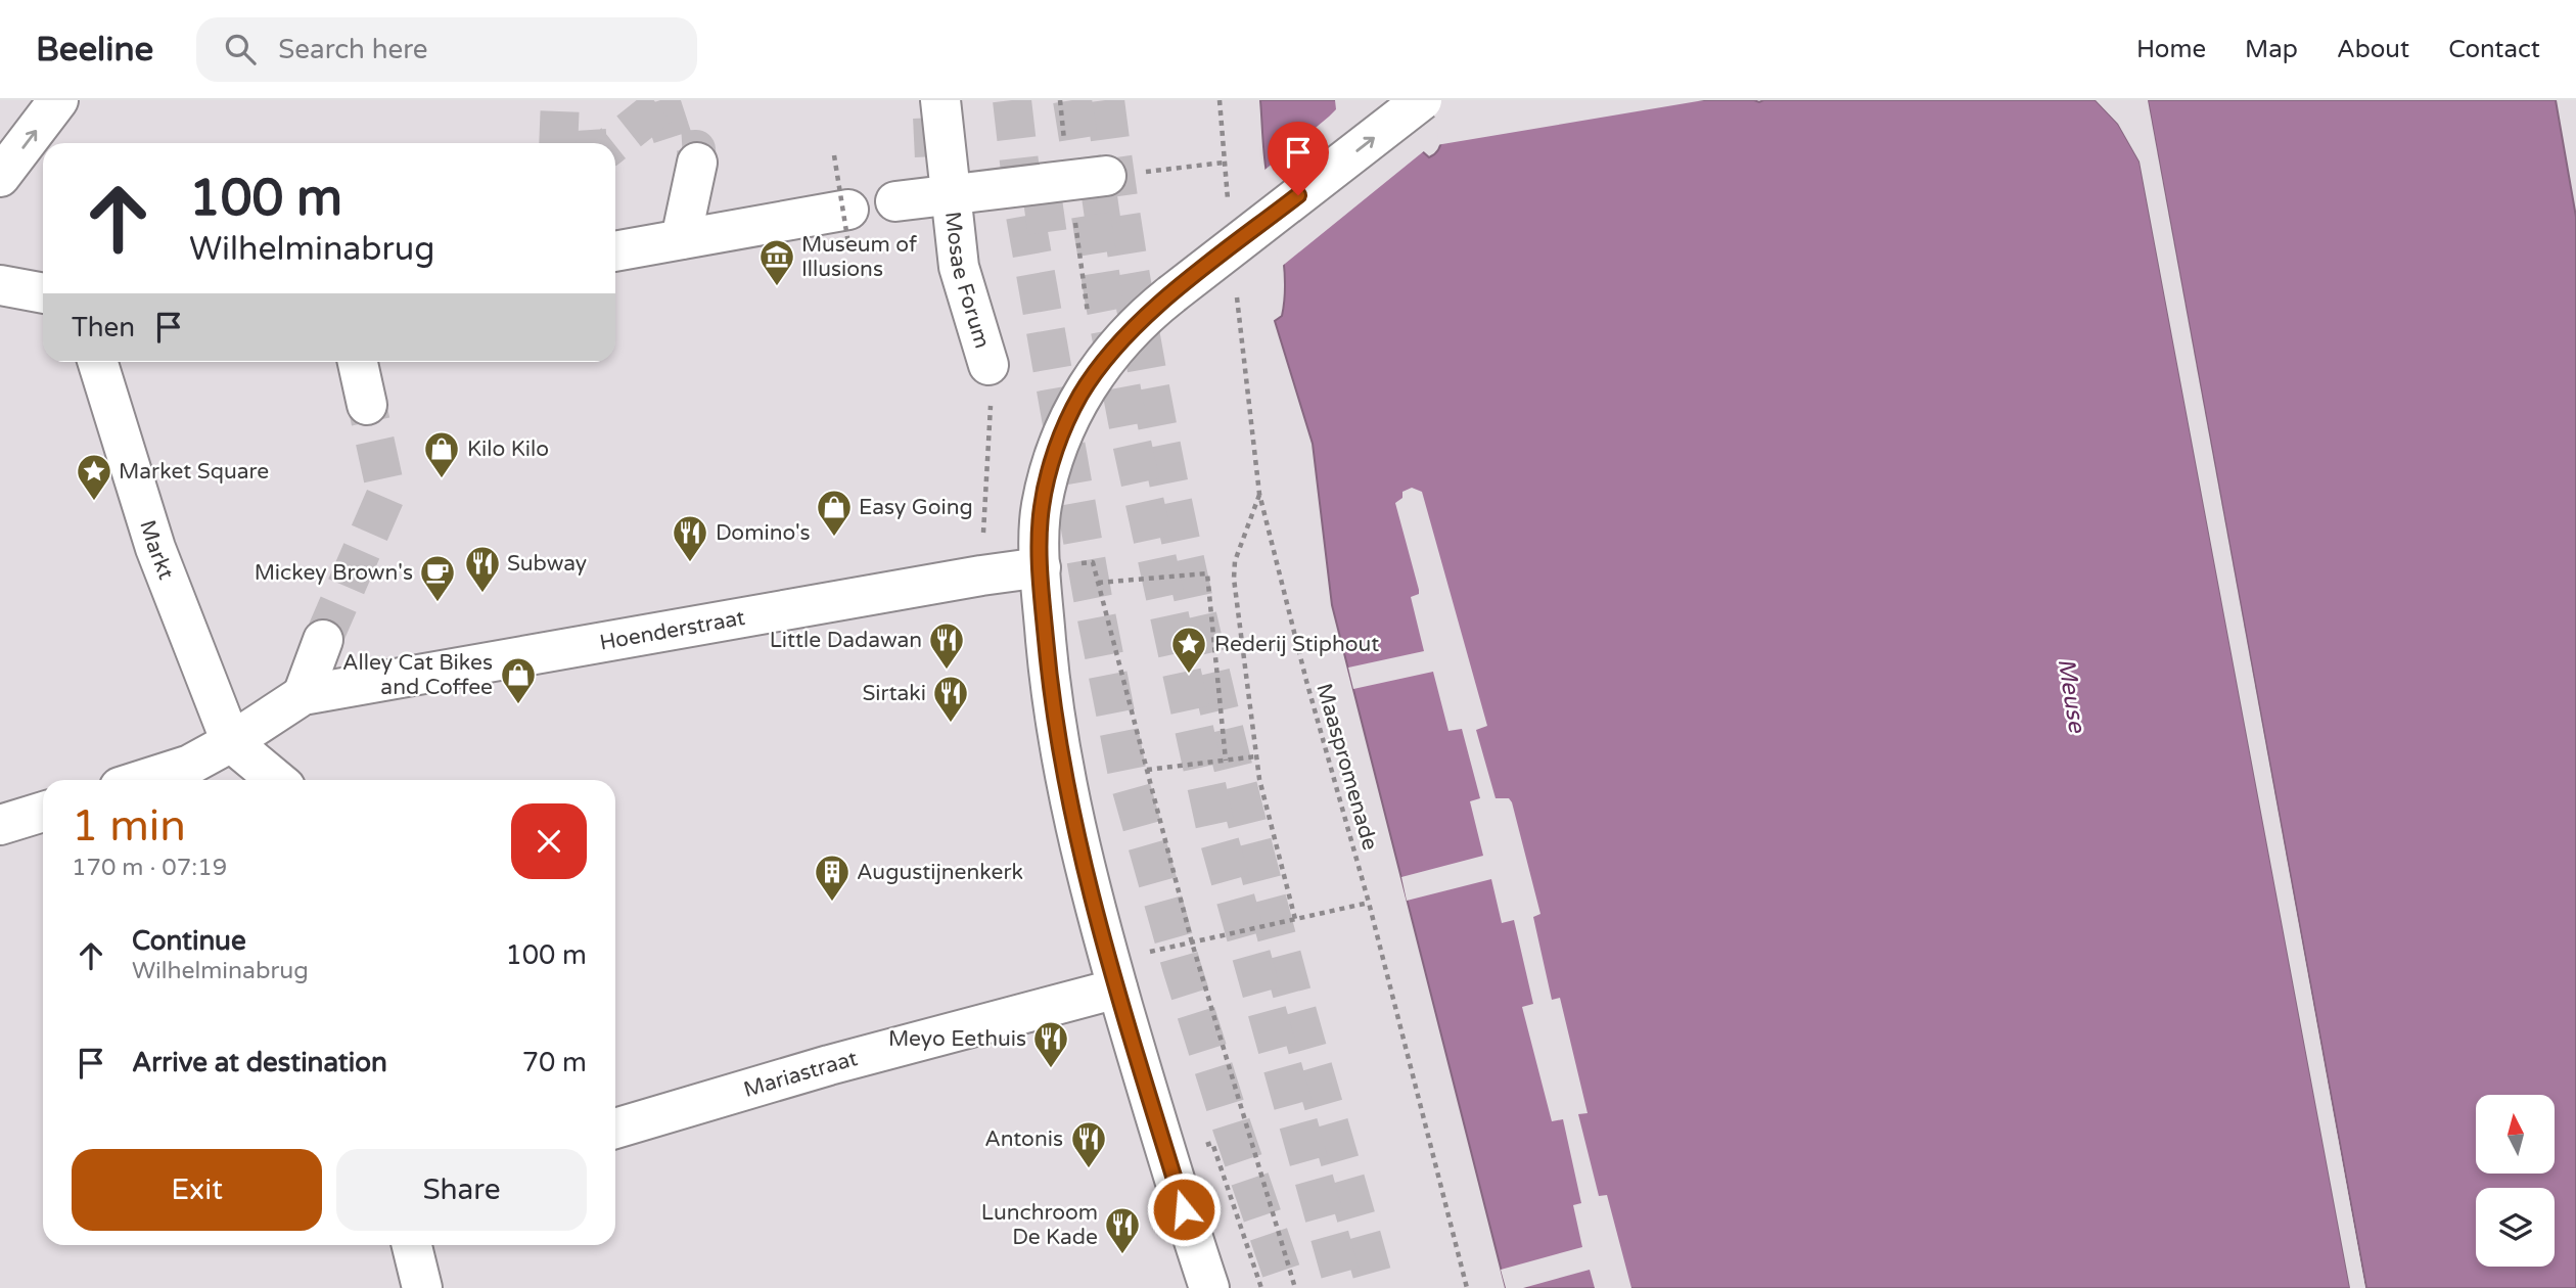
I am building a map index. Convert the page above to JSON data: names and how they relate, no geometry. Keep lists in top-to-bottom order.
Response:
{
  "streets": {
    "street": [
      "Mosae Forum",
      "Markt",
      "Hoenderstraat",
      "Mariastraat"
    ],
    "path": ["Maaspromenade"]
  },
  "water": ["Meuse"],
  "places": {
    "museum": ["Museum of Illusions"],
    "shop": ["Kilo Kilo", "Easy Going", "Alley Cat Bikes and Coffee"],
    "place": ["Market Square", "Rederij Stiphout"],
    "restaurant": [
      "Domino's",
      "Subway",
      "Little Dadawan",
      "Sirtaki",
      "Meyo Eethuis",
      "Antonis",
      "Lunchroom De Kade"
    ],
    "cafe": ["Mickey Brown's"],
    "building": ["Augustijnenkerk"]
  },
  "north": "top",
  "page": {
    "header": "Beeline",
    "search": "Search here",
    "nav": [
      "Home",
      "Map",
      "About",
      "Contact"
    ],
    "turn": ["100 m", "Wilhelminabrug"],
    "then": "Then",
    "heading": ["1 min", "170 m · 07:19"],
    "list": [
      {
        "name": "Continue",
        "note": "Wilhelminabrug",
        "value": "100 m"
      },
      {
        "name": "Arrive at destination",
        "value": "70 m"
      }
    ],
    "buttons": ["Exit", "Share"]
  }
}
